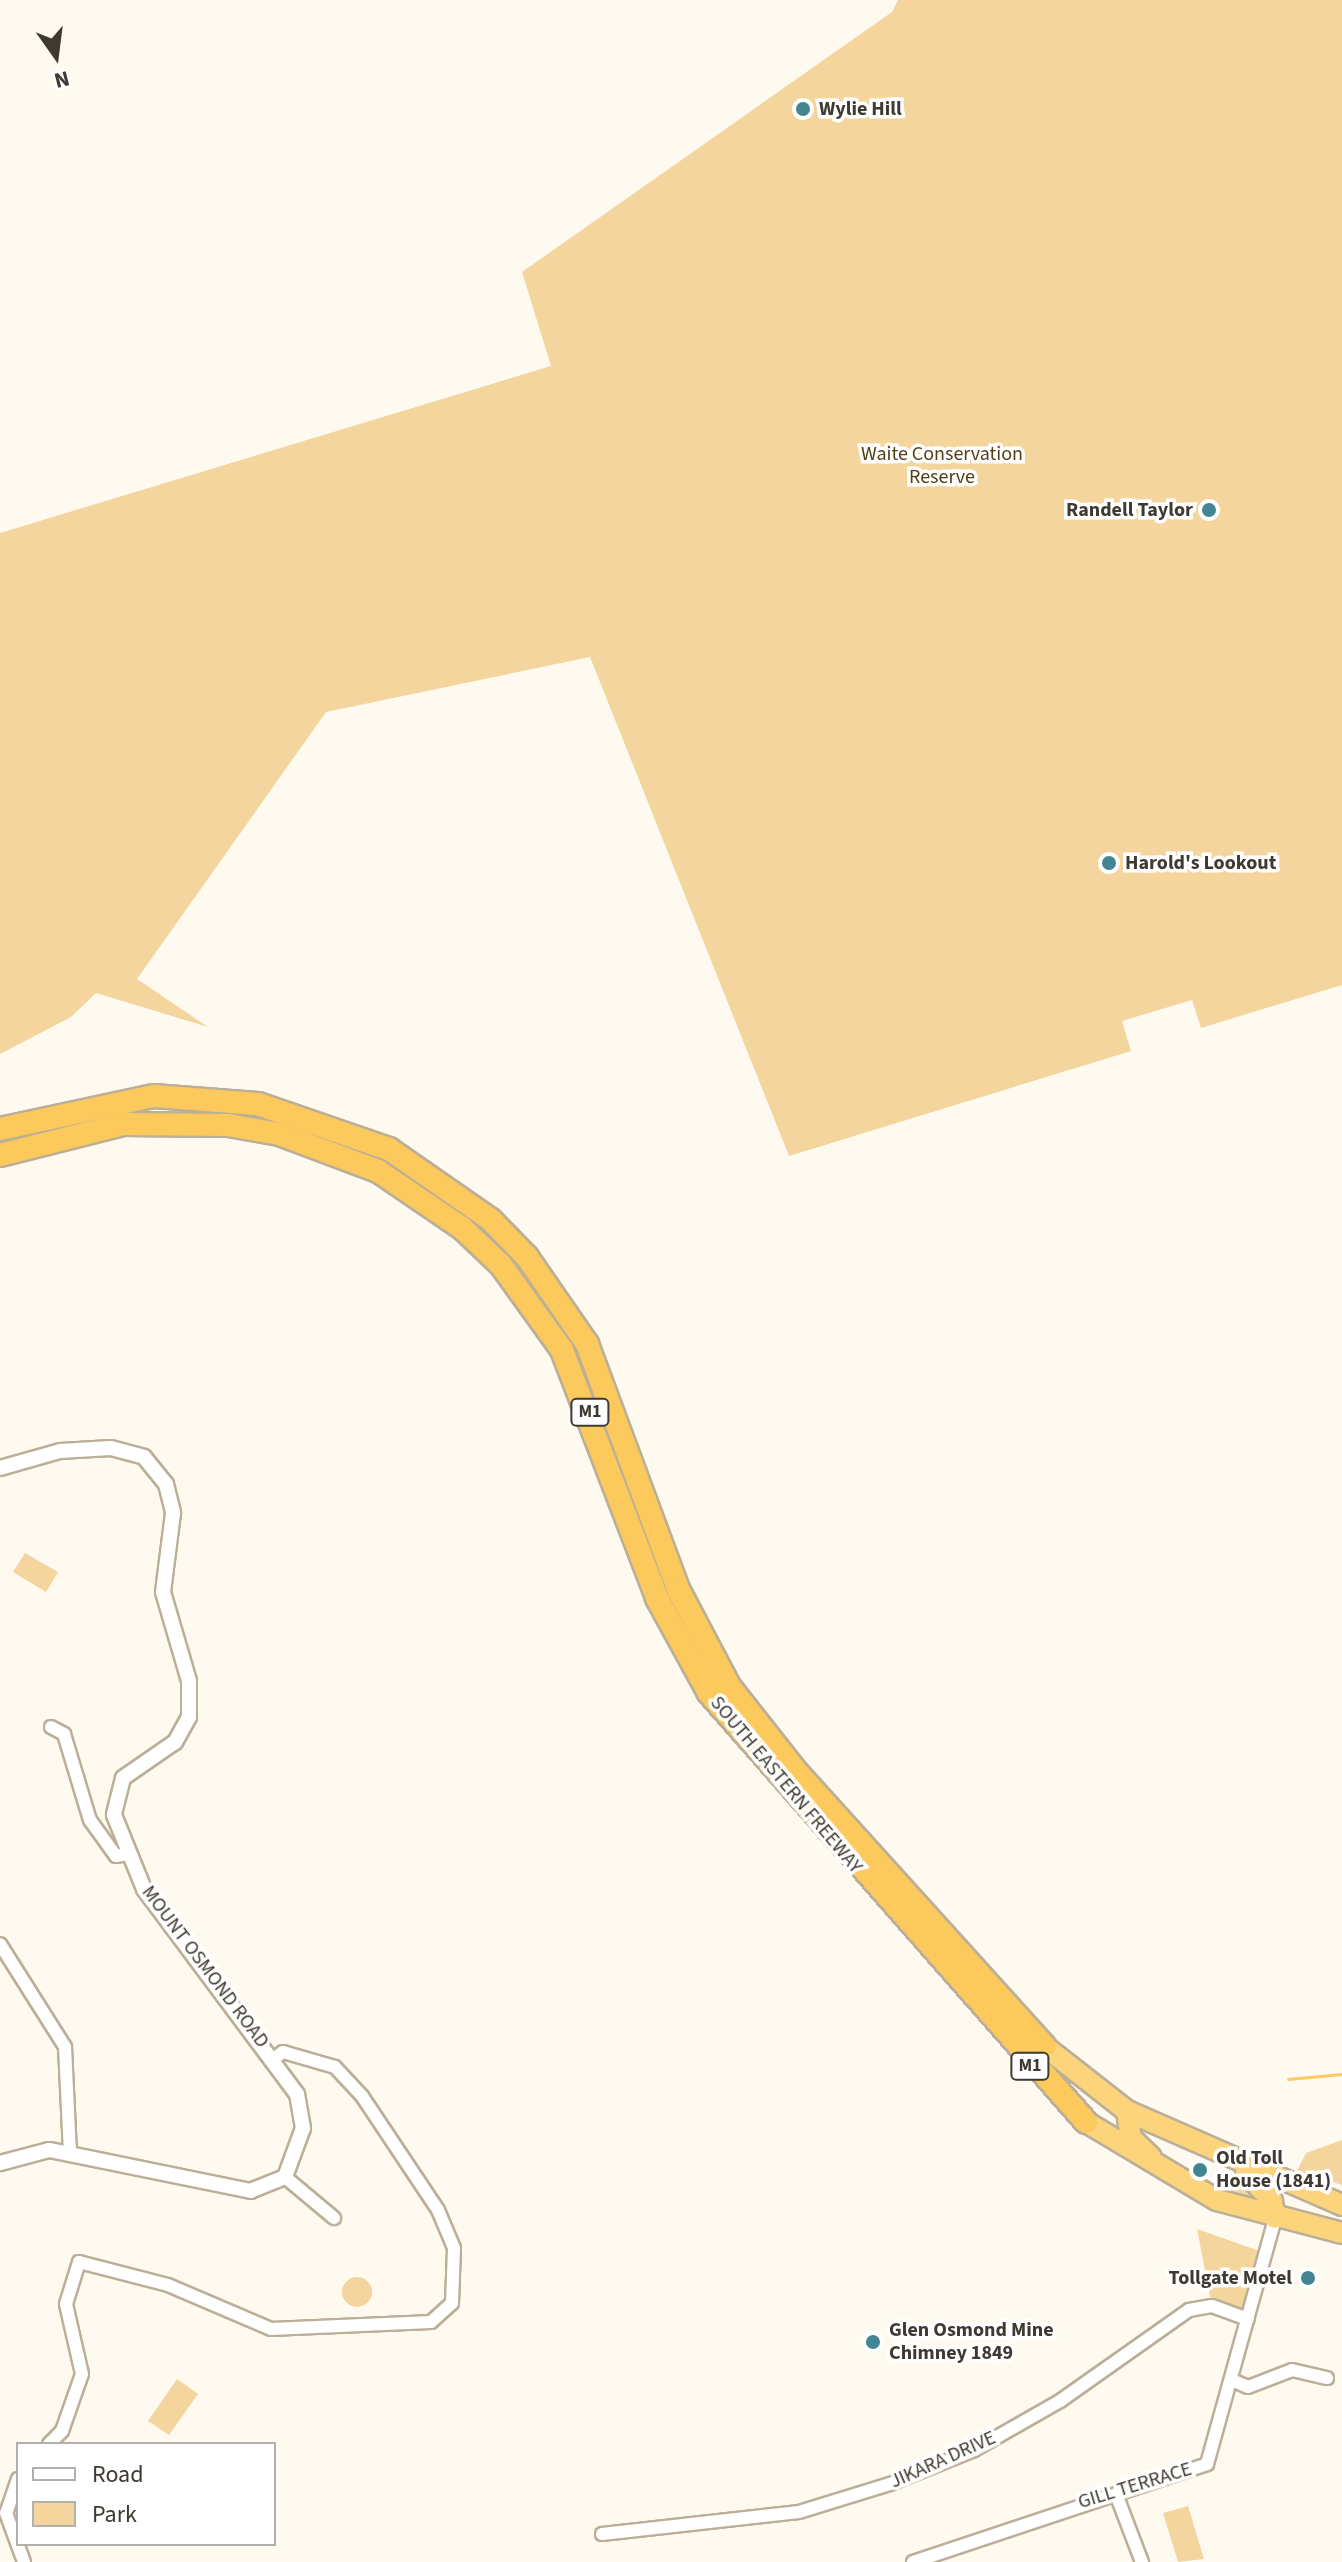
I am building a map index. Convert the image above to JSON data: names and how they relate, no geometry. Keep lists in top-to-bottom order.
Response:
{
  "streets": {
    "highway": ["M1", "SOUTH EASTERN FREEWAY"],
    "street": ["MOUNT OSMOND ROAD", "JIKARA DRIVE", "GILL TERRACE"]
  },
  "crossings": [
    ["M1", "SOUTH EASTERN FREEWAY"],
    ["M1", "GILL TERRACE"],
    ["JIKARA DRIVE", "GILL TERRACE"]
  ],
  "parks": ["Waite Conservation Reserve"],
  "places": [
    "Wylie Hill",
    "Randell Taylor",
    "Harold's Lookout",
    "Old Toll House (1841)",
    "Tollgate Motel",
    "Glen Osmond Mine Chimney 1849"
  ],
  "legend": ["Road", "Park"],
  "north": "bottom"
}
